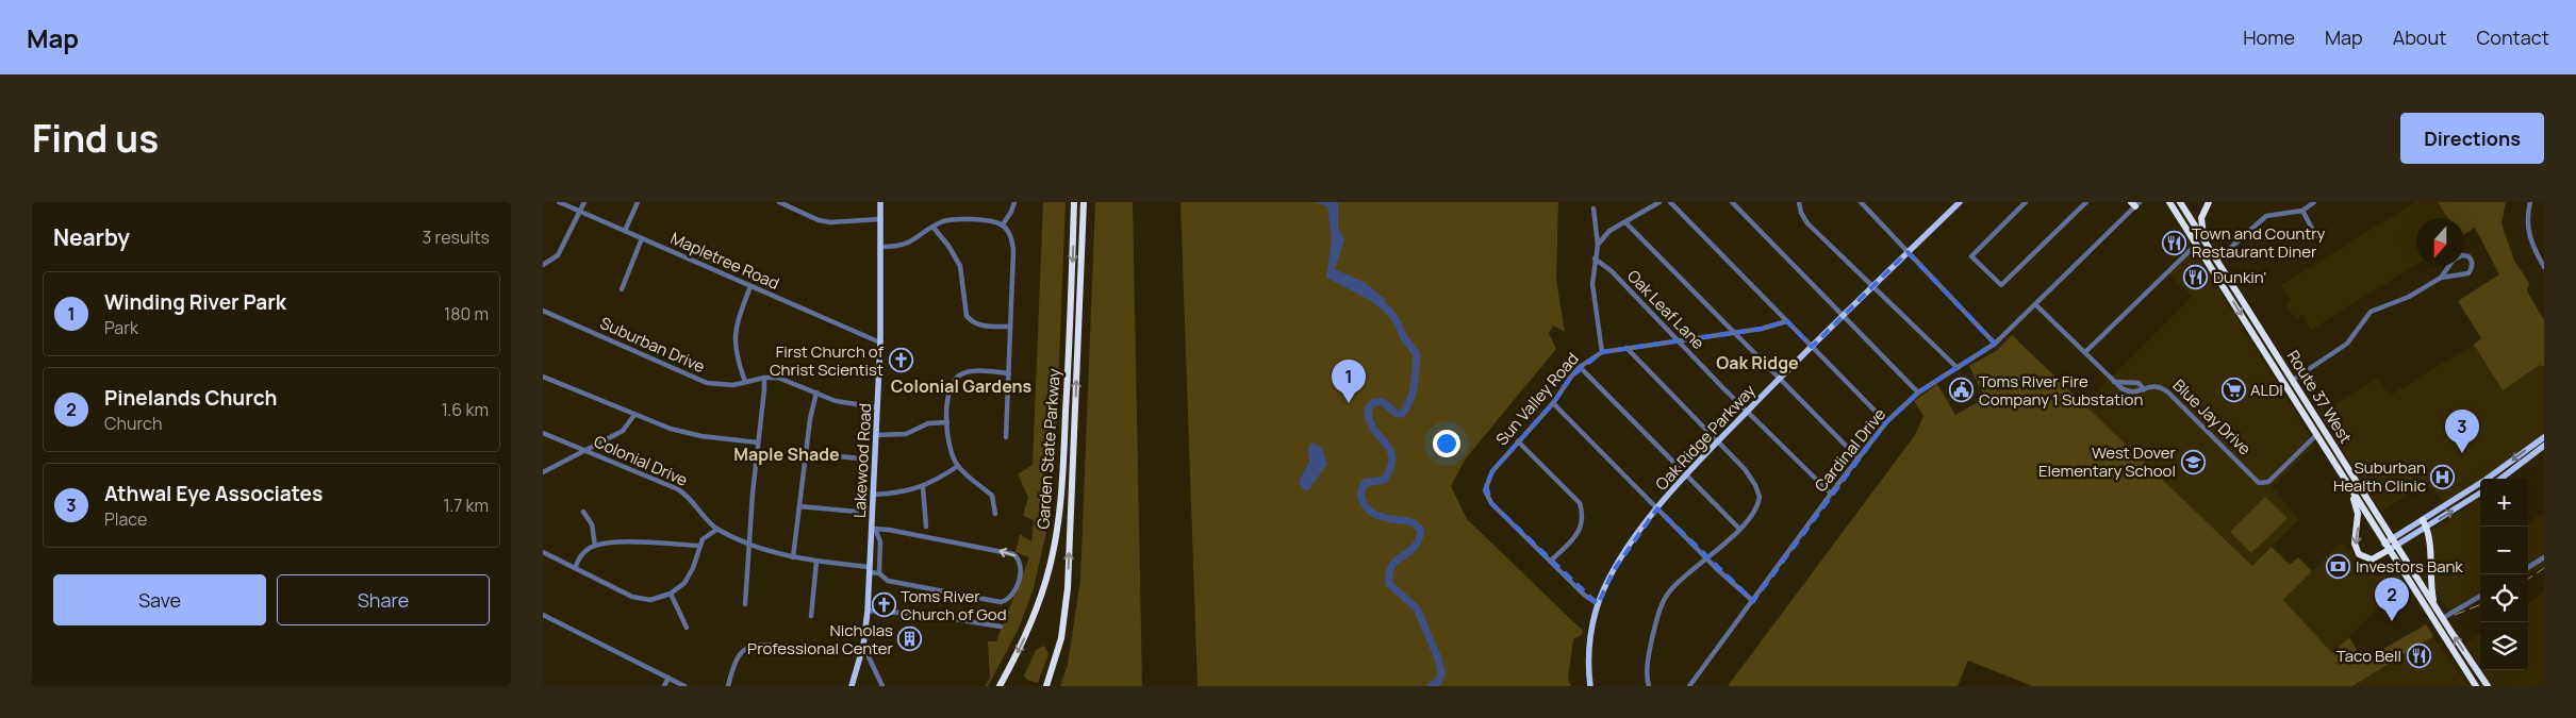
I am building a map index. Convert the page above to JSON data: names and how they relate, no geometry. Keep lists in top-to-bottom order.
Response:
{
  "streets": {
    "highway": ["Route 37 West", "Garden State Parkway"],
    "main road": ["Oak Ridge Parkway", "Lakewood Road"],
    "street": [
      "Mapletree Road",
      "Oak Leaf Lane",
      "Suburban Drive",
      "Sun Valley Road",
      "Blue Jay Drive",
      "Cardinal Drive",
      "Colonial Drive"
    ]
  },
  "crossings": [
    ["Mapletree Road", "Lakewood Road"],
    ["Oak Leaf Lane", "Sun Valley Road"],
    ["Oak Leaf Lane", "Oak Ridge Parkway"],
    ["Oak Leaf Lane", "Cardinal Drive"],
    ["Suburban Drive", "Lakewood Road"],
    ["Route 37 West", "Blue Jay Drive"],
    ["Sun Valley Road", "Oak Ridge Parkway"],
    ["Blue Jay Drive", "Cardinal Drive"]
  ],
  "districts": ["Oak Ridge", "Colonial Gardens", "Maple Shade"],
  "places": {
    "restaurant": ["Town and Country Restaurant Diner", "Dunkin'", "Taco Bell"],
    "church": ["First Church of Christ Scientist", "Toms River Church of God"],
    "supermarket": ["ALDI"],
    "public building": ["Toms River Fire Company 1 Substation"],
    "school or university": ["West Dover Elementary School"],
    "hospital": ["Suburban Health Clinic"],
    "bank": ["Investors Bank"],
    "building": ["Nicholas Professional Center"]
  },
  "north": "bottom",
  "page": {
    "header": "Map",
    "nav": [
      "Home",
      "Map",
      "About",
      "Contact"
    ],
    "title": "Find us",
    "buttons": [
      "Directions",
      ["Save", "Share"]
    ],
    "heading": ["Nearby", "3 results"],
    "list": [
      {
        "mark": "1",
        "name": "Winding River Park",
        "note": "Park",
        "value": "180 m"
      },
      {
        "mark": "2",
        "name": "Pinelands Church",
        "note": "Church",
        "value": "1.6 km"
      },
      {
        "mark": "3",
        "name": "Athwal Eye Associates",
        "note": "Place",
        "value": "1.7 km"
      }
    ],
    "pins": ["1", "3", "2"],
    "map_buttons": ["+", "−"]
  }
}
